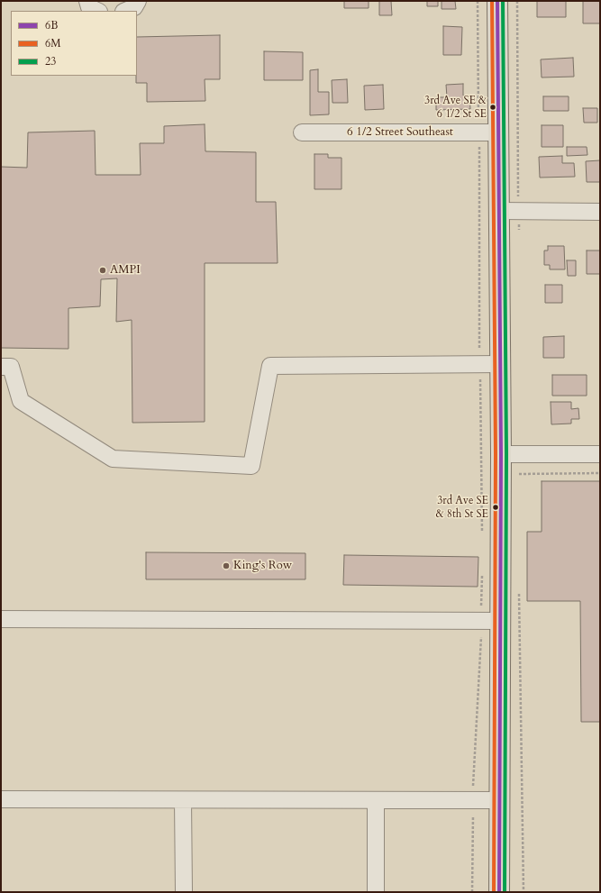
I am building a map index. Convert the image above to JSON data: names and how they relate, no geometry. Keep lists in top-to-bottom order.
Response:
{
  "streets": {
    "street": ["6 1/2 Street Southeast"]
  },
  "places": [
    "3rd Ave SE & 6 1/2 St SE",
    "AMPI",
    "3rd Ave SE & 8th St SE",
    "King's Row"
  ],
  "lines": ["transit line 6B", "transit line 6M", "transit line 23"],
  "legend": ["6B", "6M", "23"]
}
